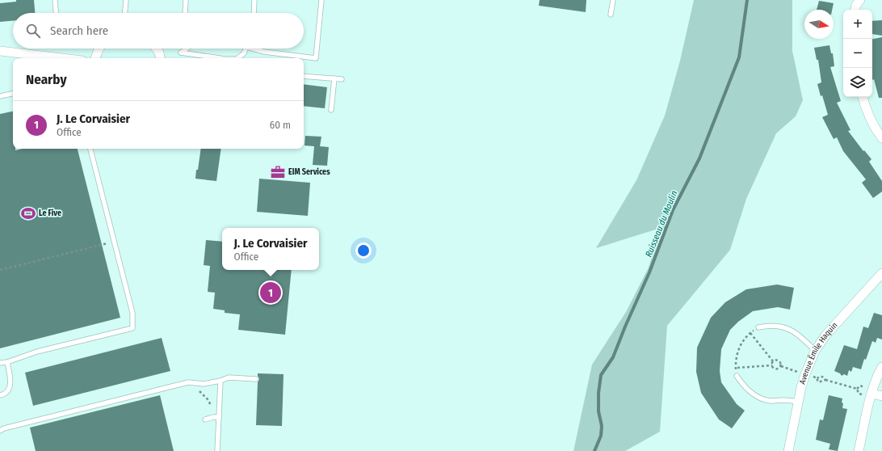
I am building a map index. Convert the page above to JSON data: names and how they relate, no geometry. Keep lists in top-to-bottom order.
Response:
{
  "streets": {
    "street": ["Avenue Émile Haquin"]
  },
  "water": ["Ruisseau du Moulin"],
  "places": {
    "office": ["EIM Services"],
    "sports": ["Le Five"]
  },
  "north": "right",
  "page": {
    "map_buttons": ["+", "−"],
    "search": "Search here",
    "heading": "Nearby",
    "list": [
      {
        "mark": "1",
        "name": "J. Le Corvaisier",
        "note": "Office",
        "value": "60 m"
      }
    ],
    "popup": ["J. Le Corvaisier", "Office"],
    "pins": "1"
  }
}
